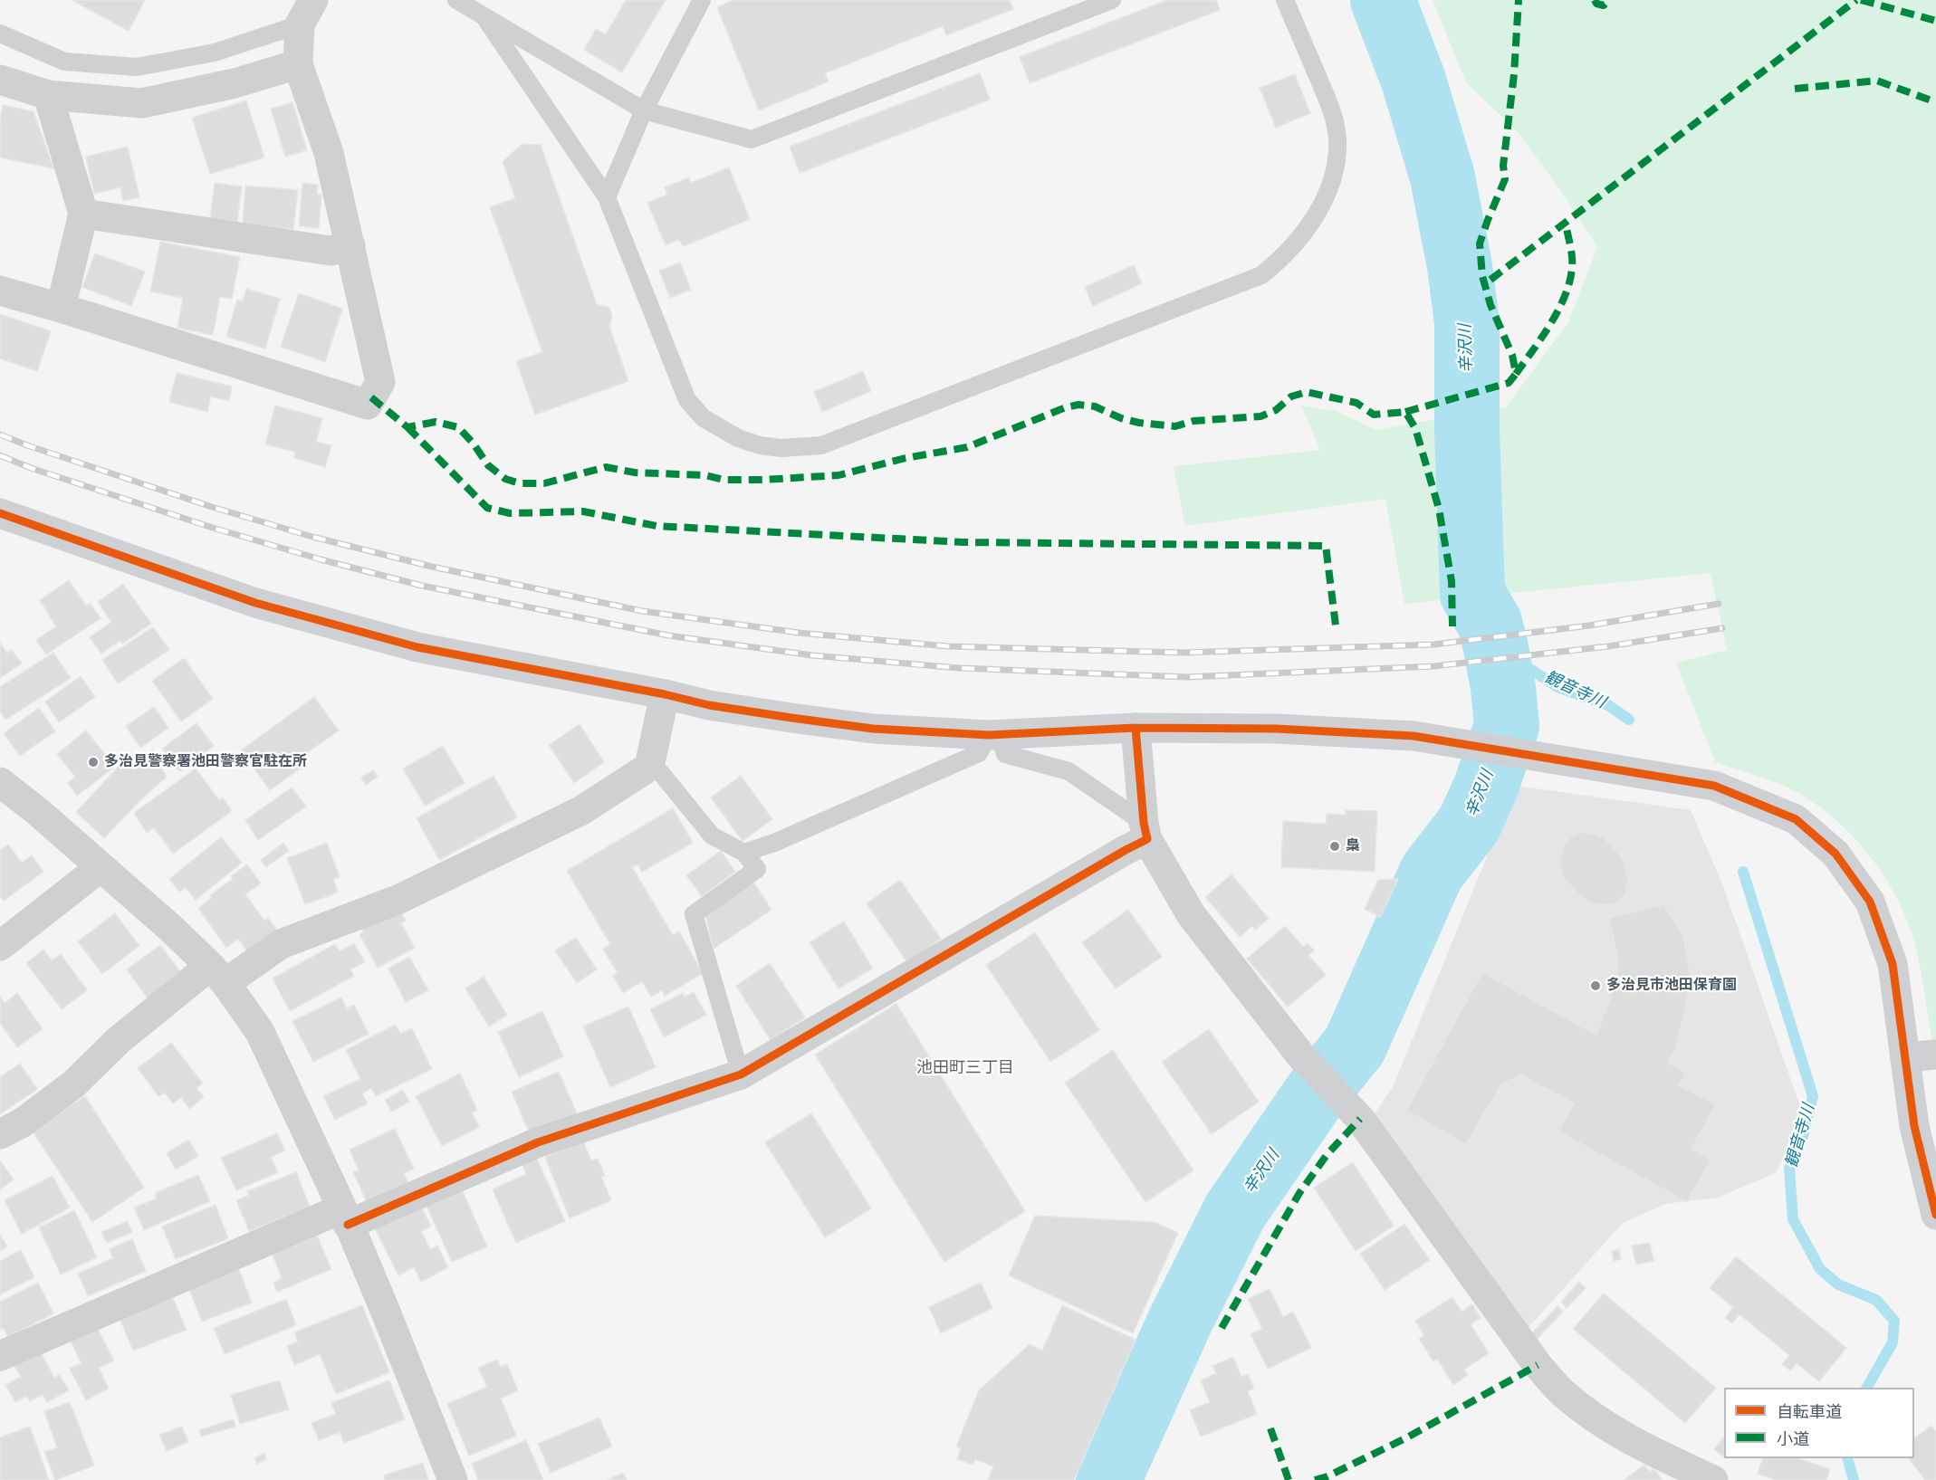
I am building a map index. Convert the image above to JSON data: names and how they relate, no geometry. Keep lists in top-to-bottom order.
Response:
{
  "districts": ["池田町三丁目"],
  "water": ["辛沢川", "観音寺川"],
  "places": ["多治見警察署池田警察官駐在所", "梟", "多治見市池田保育園"],
  "legend": ["自転車道", "小道"]
}
